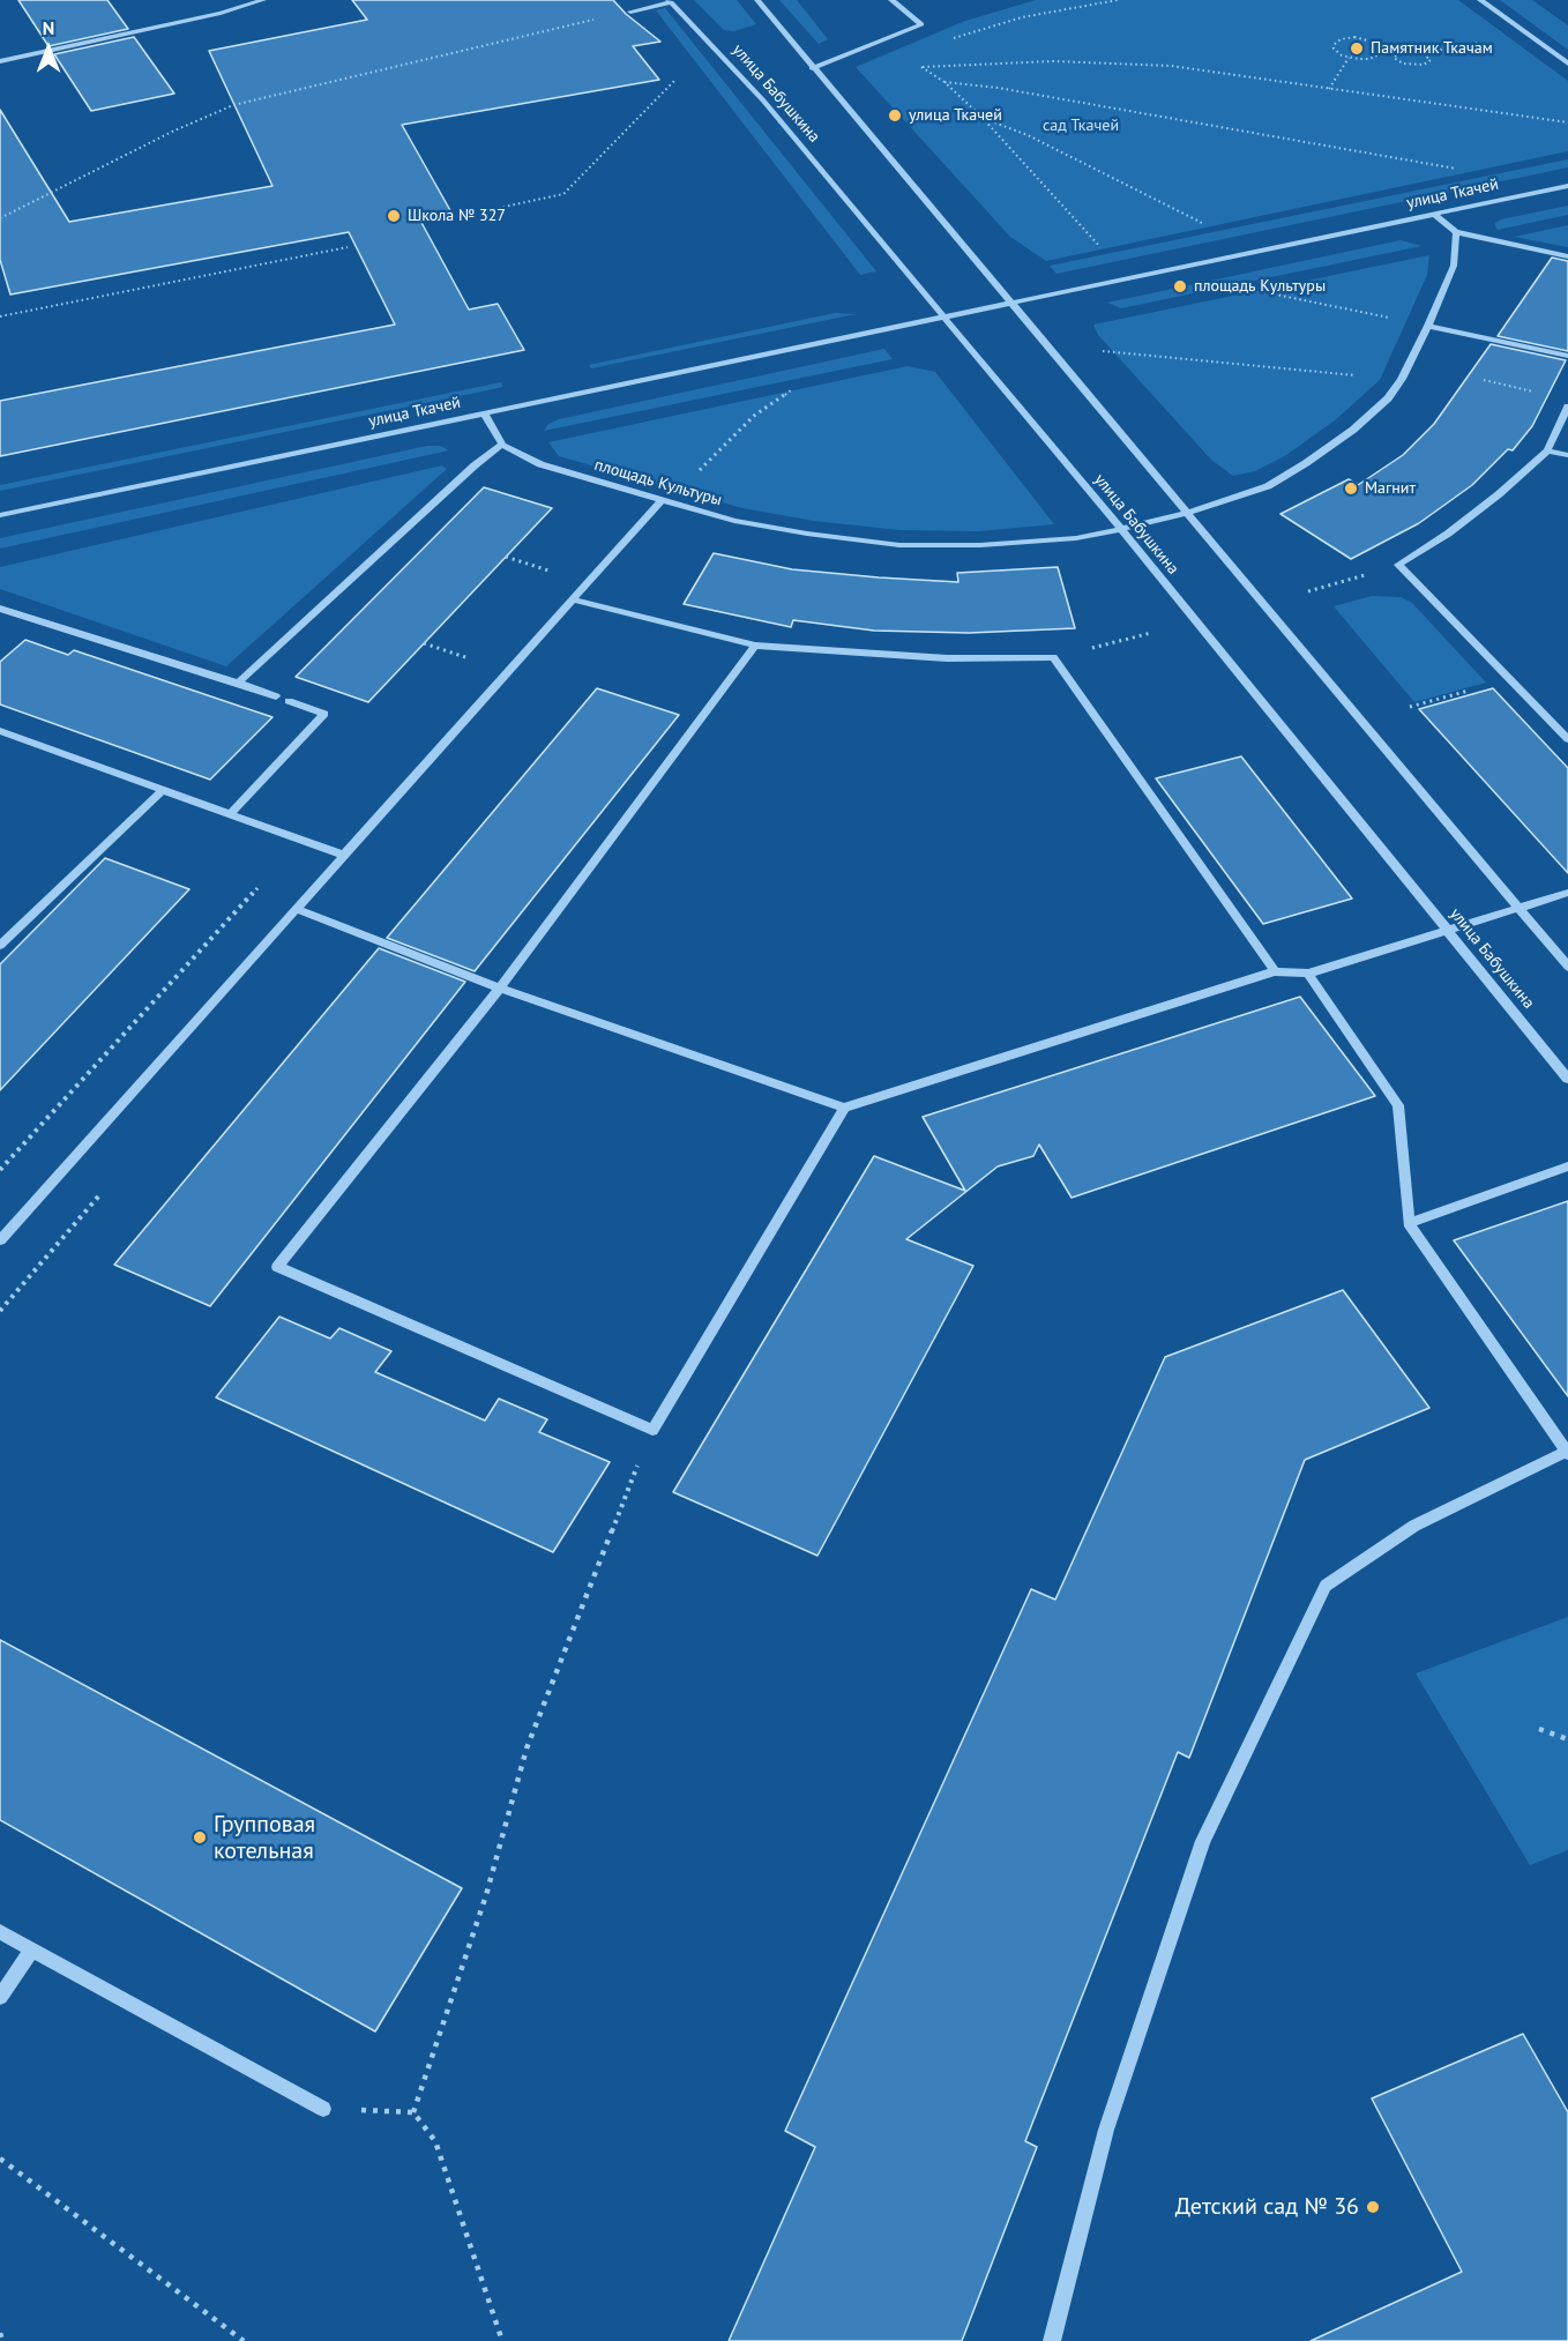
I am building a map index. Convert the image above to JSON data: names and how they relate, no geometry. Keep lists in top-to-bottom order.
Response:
{
  "streets": {
    "street": ["улица Бабушкина", "улица Ткачей", "площадь Культуры"]
  },
  "crossings": [
    ["улица Бабушкина", "улица Ткачей"],
    ["улица Бабушкина", "площадь Культуры"]
  ],
  "parks": ["сад Ткачей"],
  "places": [
    "Памятник Ткачам",
    "улица Ткачей",
    "Школа № 327",
    "площадь Культуры",
    "Магнит",
    "Групповая котельная",
    "Детский сад № 36"
  ],
  "north": "top"
}
